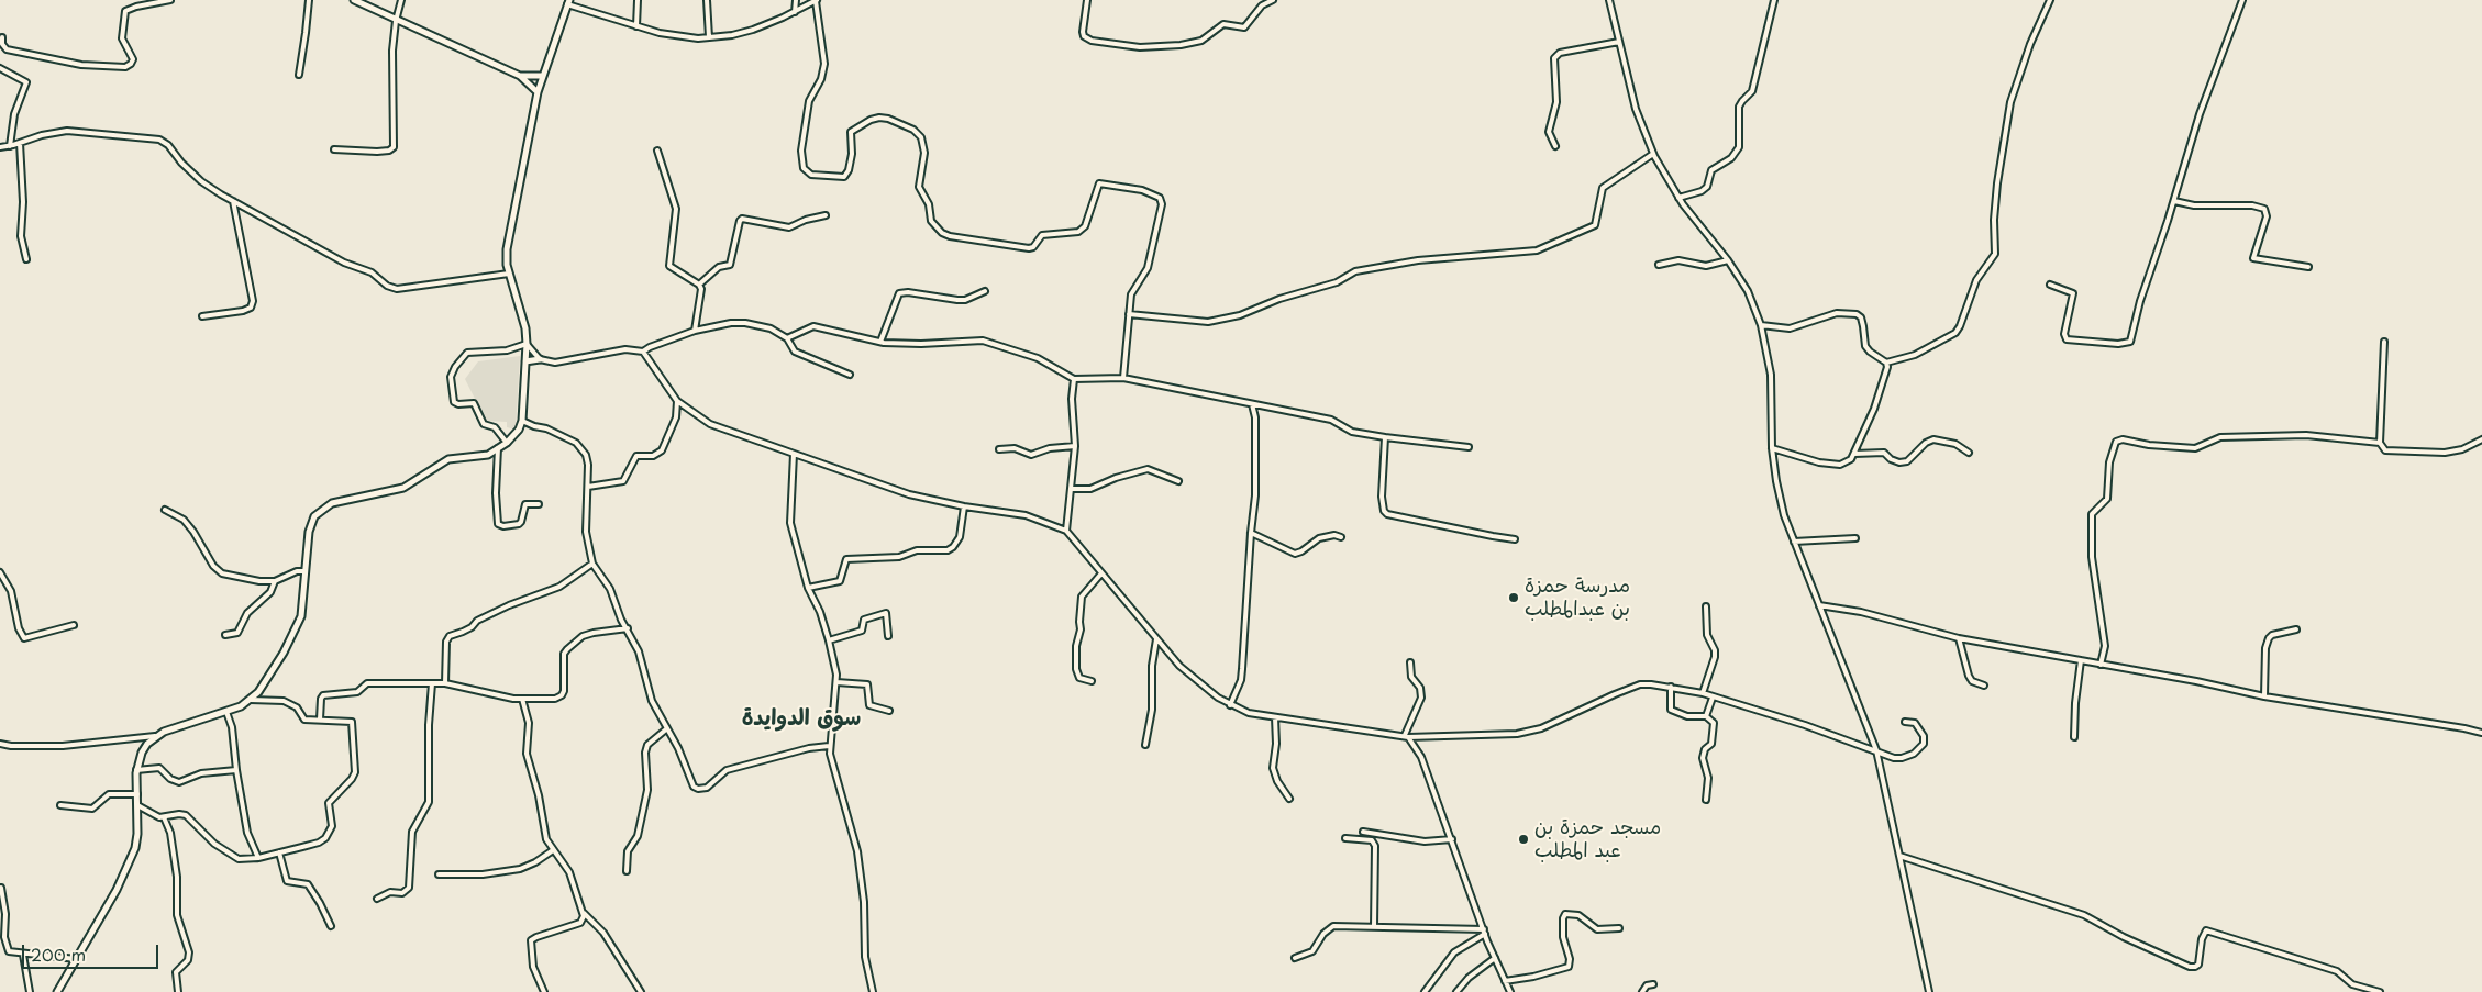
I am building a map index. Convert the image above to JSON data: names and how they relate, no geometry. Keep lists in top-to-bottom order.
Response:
{
  "districts": ["سوق الدوايدة"],
  "places": ["مدرسة حمزة بن عبدالمطلب", "مسجد حمزة بن عبد المطلب"],
  "scale_bar": "200 m"
}
